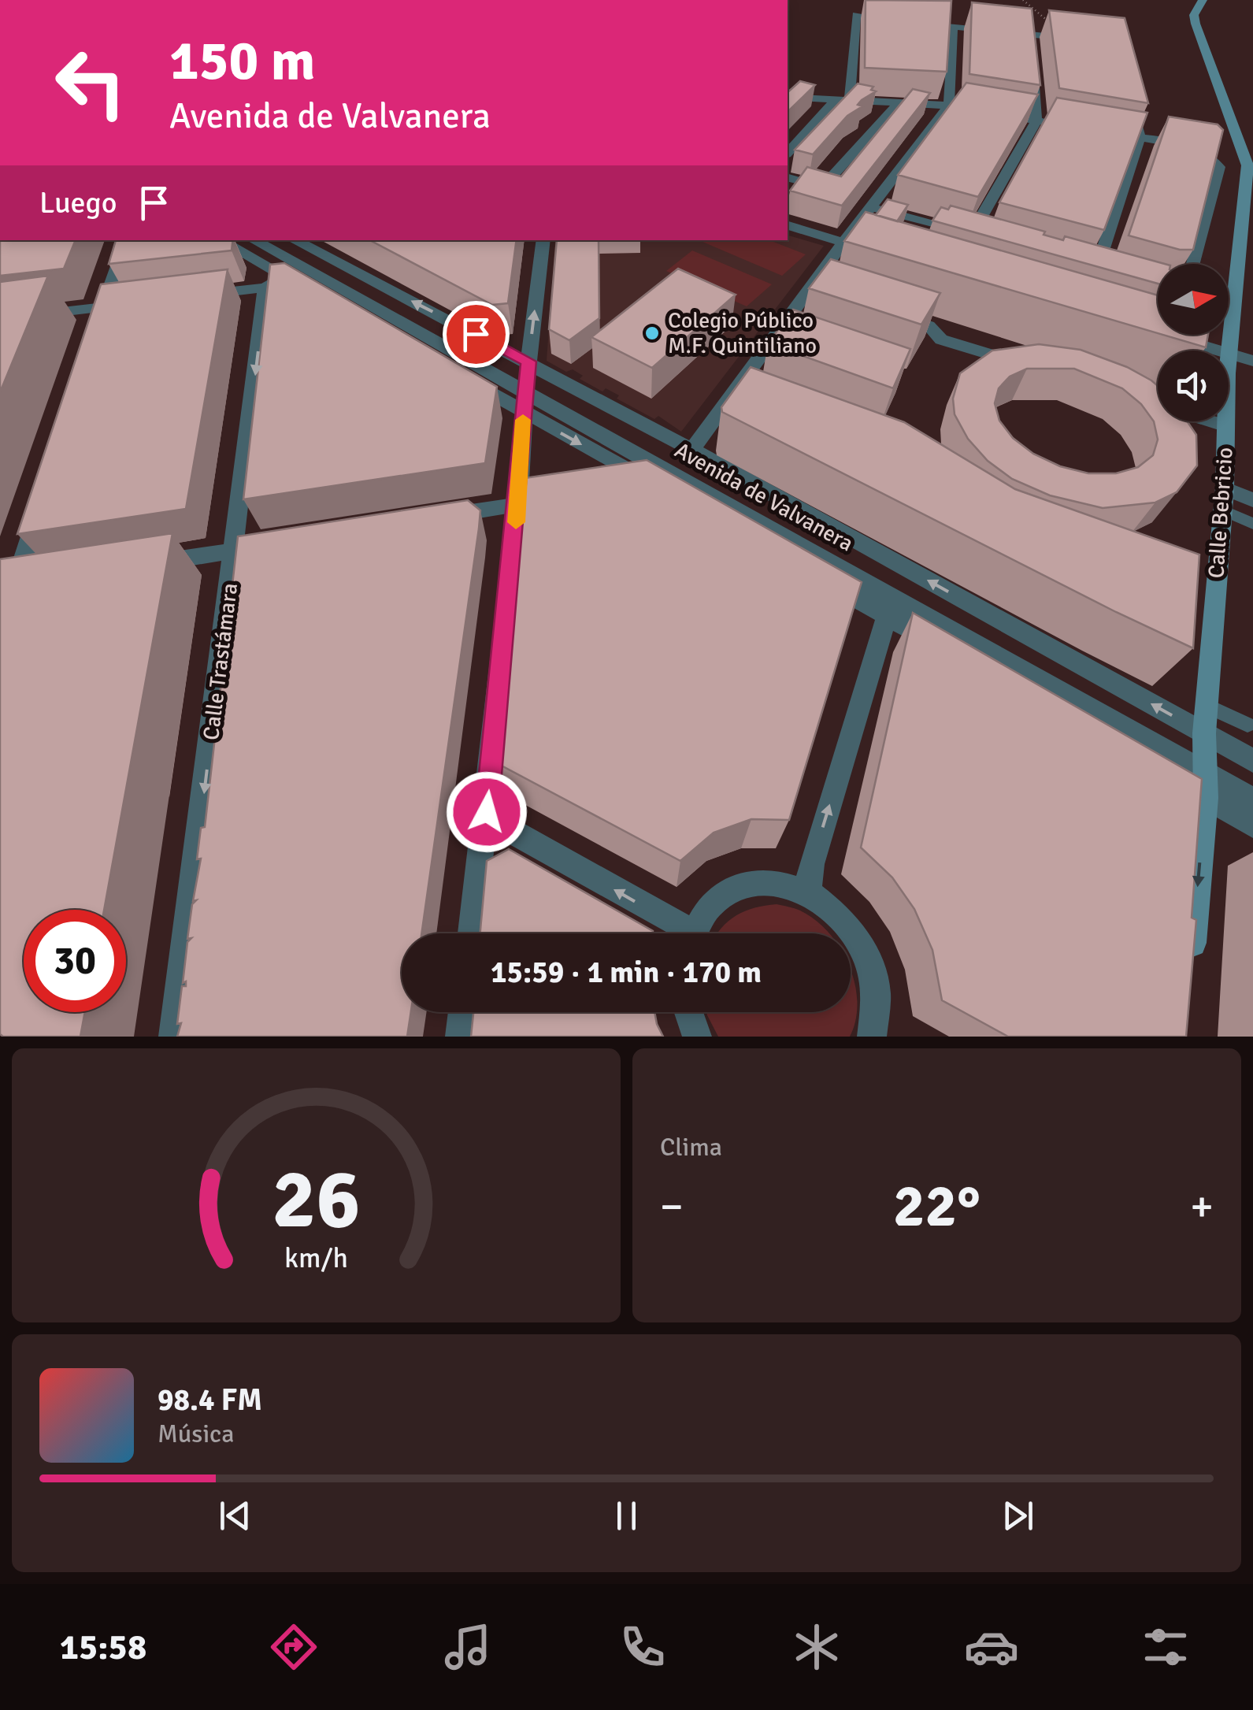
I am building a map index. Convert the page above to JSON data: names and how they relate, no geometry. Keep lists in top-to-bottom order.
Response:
{
  "streets": {
    "street": ["Avenida de Valvanera", "Calle Bebricio", "Calle Trastámara"]
  },
  "crossings": [
    ["Avenida de Valvanera", "Calle Bebricio"],
    ["Avenida de Valvanera", "Calle Trastámara"]
  ],
  "one_way": ["Calle Trastámara"],
  "places": ["Colegio Público M.F. Quintiliano"],
  "north": "right",
  "page": {
    "turn": ["150 m", "Avenida de Valvanera"],
    "then": "Luego",
    "limit": "30",
    "trip": "15:59 · 1 min · 170 m",
    "tile": "Clima",
    "heat": ["−", "22°", "+"],
    "song": ["98.4 FM", "Música"],
    "tabs": "15:58",
    "gauge": ["26", "km/h"]
  }
}
